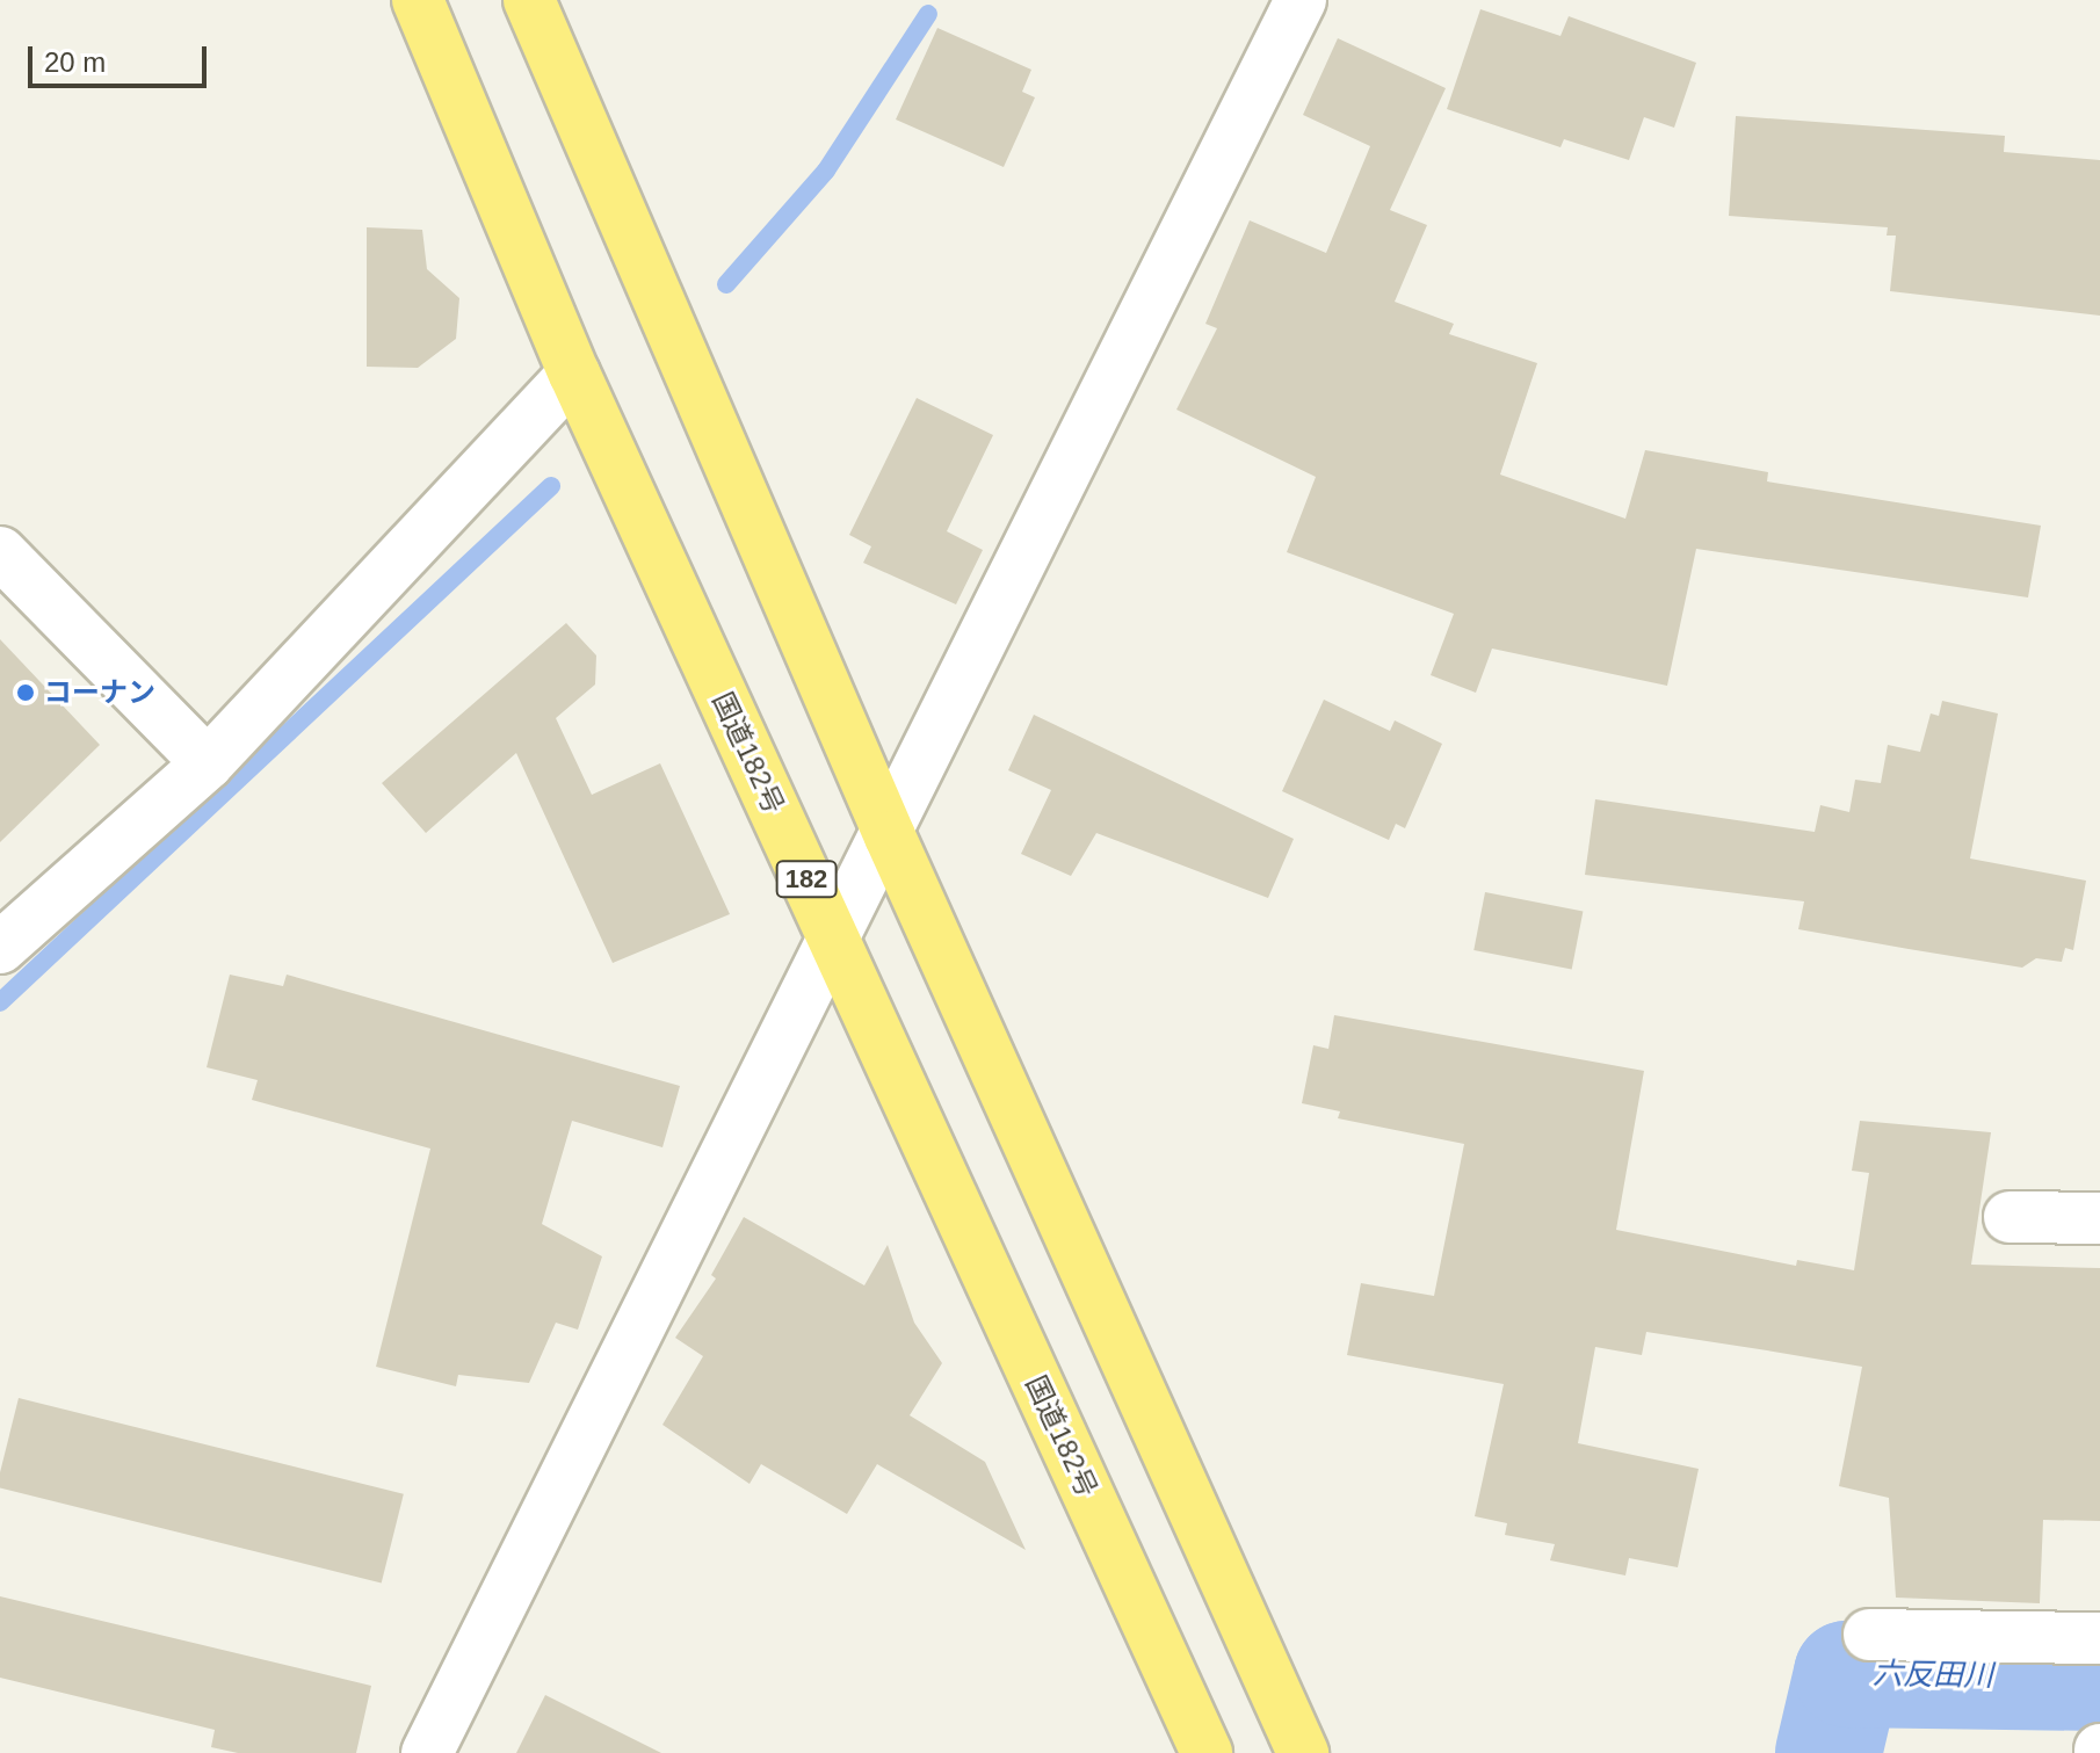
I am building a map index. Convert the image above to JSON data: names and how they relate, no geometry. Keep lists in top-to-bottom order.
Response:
{
  "streets": {
    "highway": ["国道182号", "182"]
  },
  "water": ["六反田川"],
  "places": ["コーナン"],
  "scale_bar": "20 m"
}
